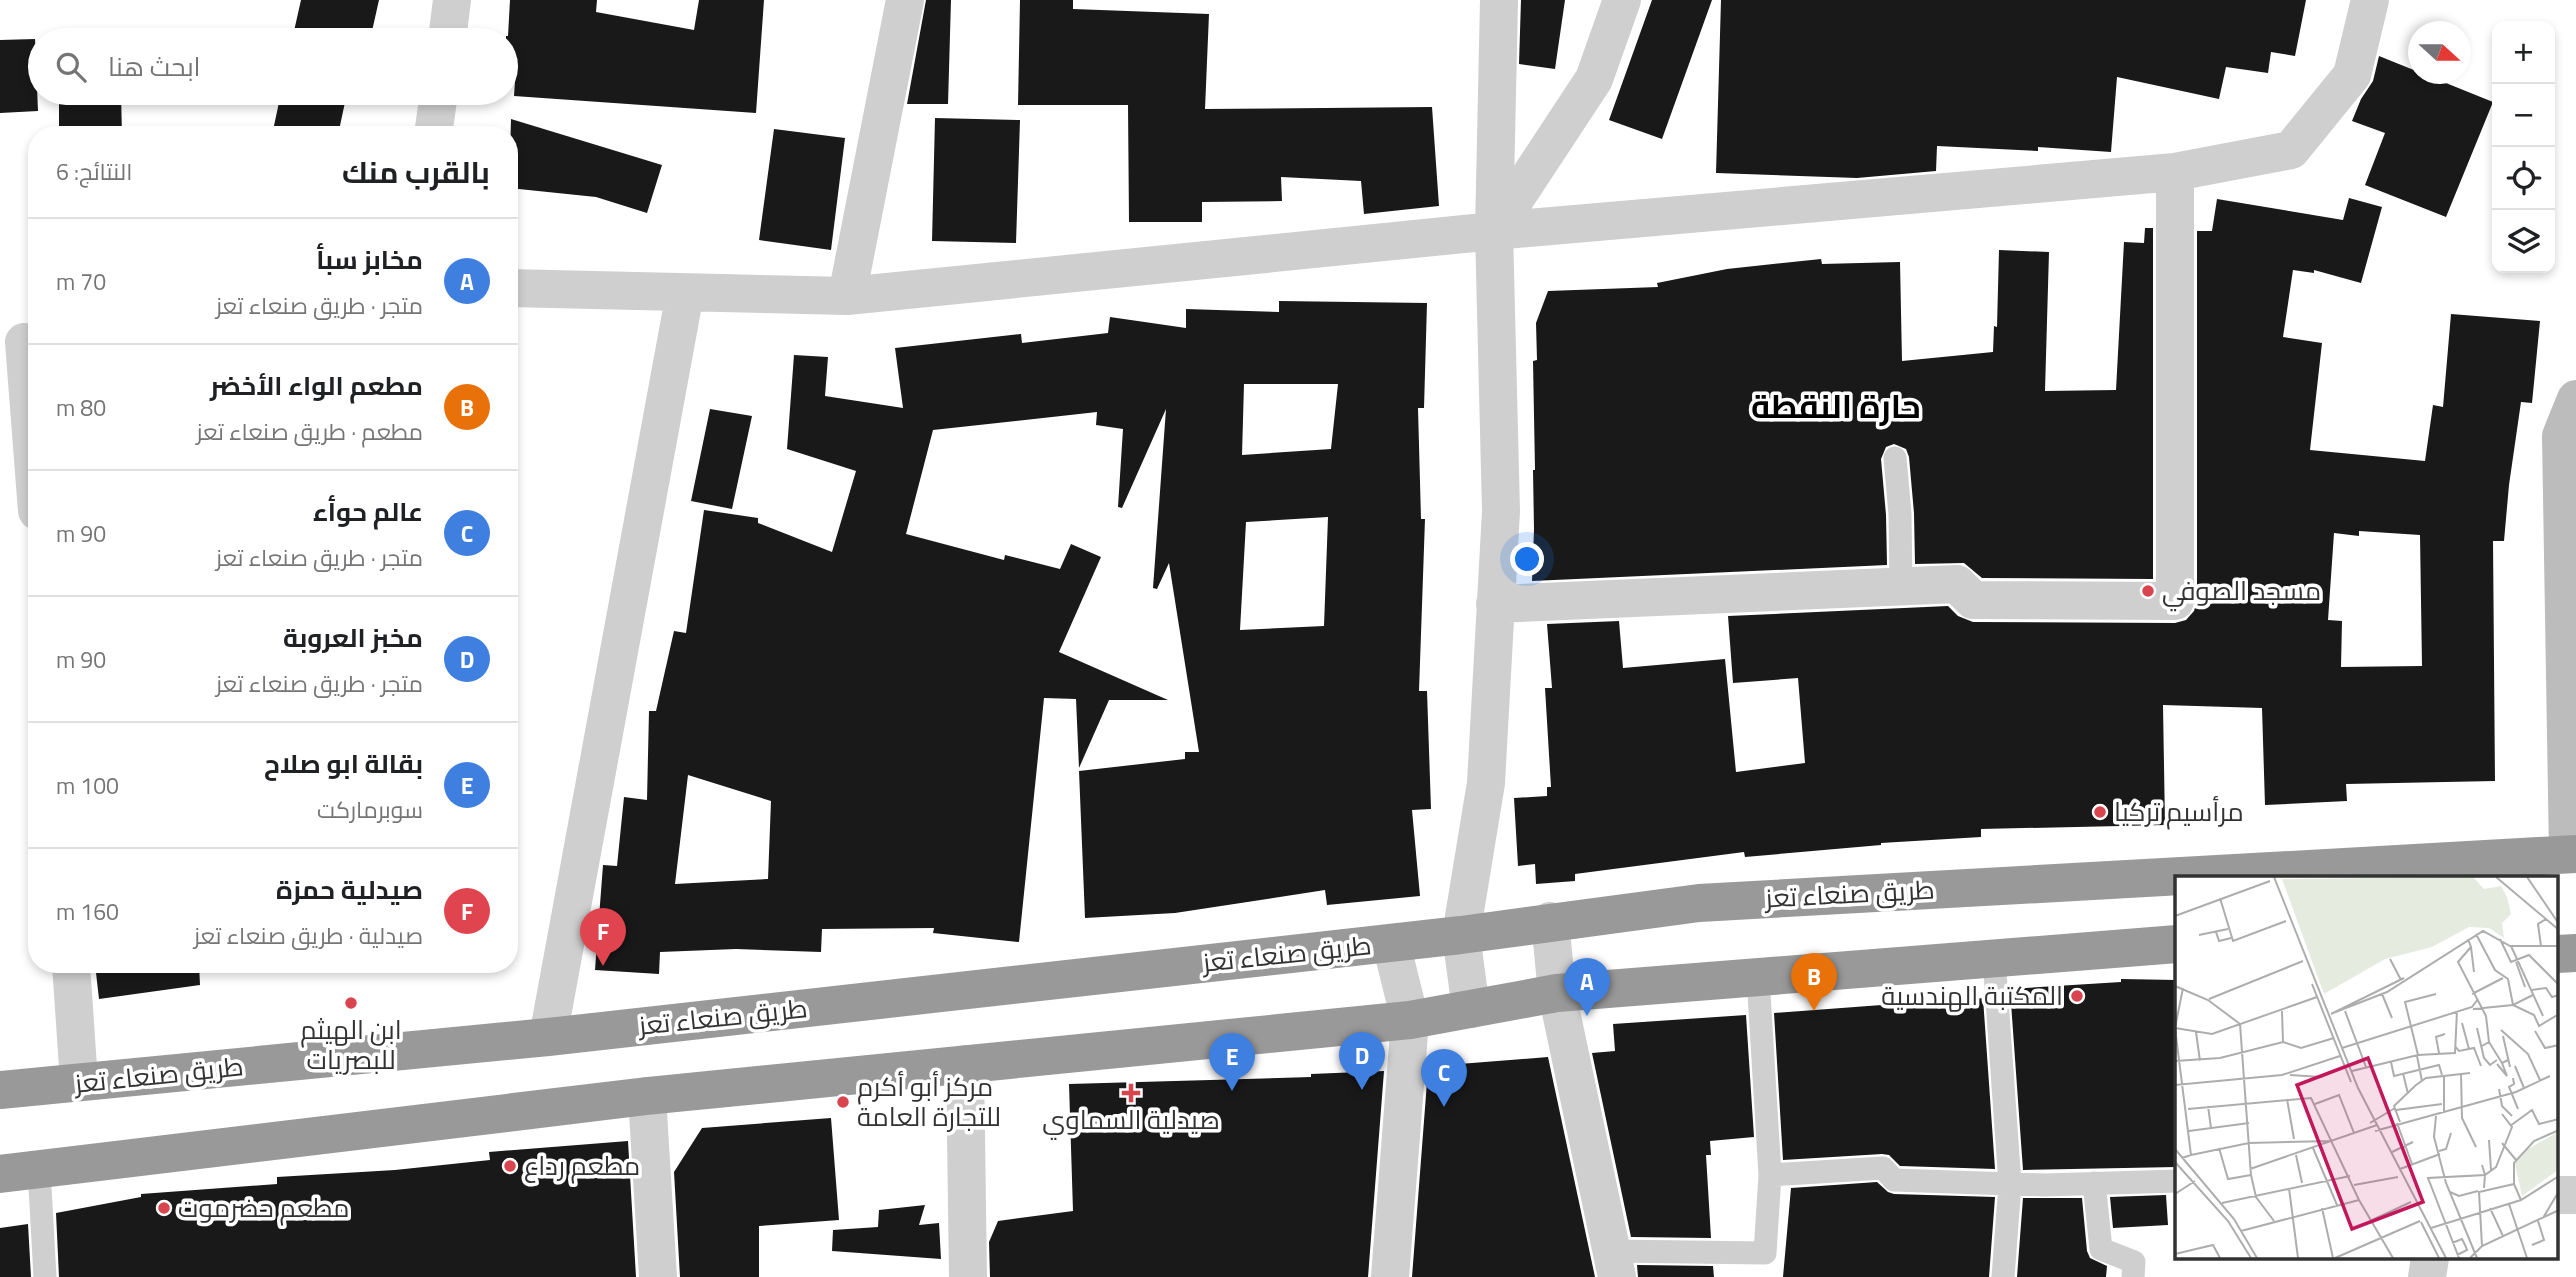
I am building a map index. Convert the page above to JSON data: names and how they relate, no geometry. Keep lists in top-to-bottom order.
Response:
{
  "streets": {
    "highway": ["طريق صنعاء تعز"]
  },
  "districts": ["حارة النقطة"],
  "places": {
    "other": [
      "مسجد الصوفي",
      "مرأسيم تركيا",
      "المكتبة الهندسية",
      "ابن الهيثم للبصريات",
      "مركز أبو أكرم للتجارة العامة",
      "مطعم رداع",
      "مطعم حضرموت"
    ],
    "health": ["صيدلية السماوي"]
  },
  "north": "right",
  "page": {
    "map_buttons": ["+", "−"],
    "search": "ابحث هنا",
    "heading": ["بالقرب منك", "النتائج: 6"],
    "list": [
      {
        "mark": "A",
        "name": "مخابز سبأ",
        "note": "متجر · طريق صنعاء تعز",
        "value": "70 m"
      },
      {
        "mark": "B",
        "name": "مطعم الواء الأخضر",
        "note": "مطعم · طريق صنعاء تعز",
        "value": "80 m"
      },
      {
        "mark": "C",
        "name": "عالم حوأء",
        "note": "متجر · طريق صنعاء تعز",
        "value": "90 m"
      },
      {
        "mark": "D",
        "name": "مخبز العروبة",
        "note": "متجر · طريق صنعاء تعز",
        "value": "90 m"
      },
      {
        "mark": "E",
        "name": "بقالة ابو صلاح",
        "note": "سوبرماركت",
        "value": "100 m"
      },
      {
        "mark": "F",
        "name": "صيدلية حمزة",
        "note": "صيدلية · طريق صنعاء تعز",
        "value": "160 m"
      }
    ],
    "pins": [
      "F",
      "B",
      "A",
      "D",
      "E",
      "C"
    ]
  }
}
